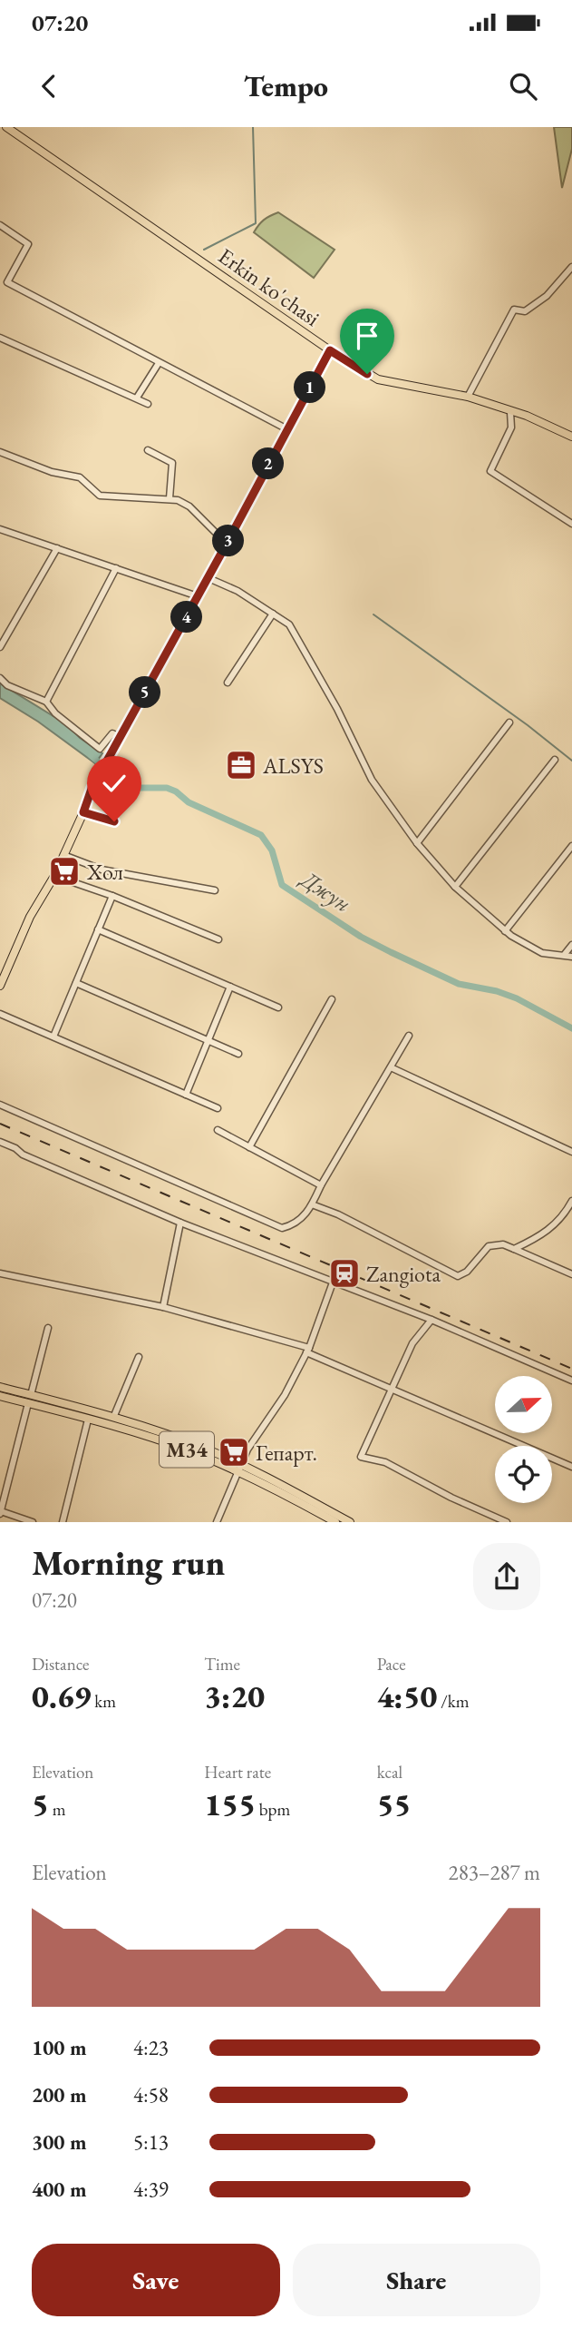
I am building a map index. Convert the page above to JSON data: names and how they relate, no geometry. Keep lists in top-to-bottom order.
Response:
{
  "streets": {
    "main road": ["Erkin ko'chasi", "M34"]
  },
  "water": ["Джун"],
  "places": {
    "office": ["ALSYS"],
    "supermarket": ["Хол", "Гепарт."],
    "station": ["Zangiota"]
  },
  "north": "right",
  "page": {
    "status": "07:20",
    "header": "Tempo",
    "pins": [
      "1",
      "2",
      "3",
      "4",
      "5"
    ],
    "heading": ["Morning run", "07:20"],
    "stats": [
      ["Distance", "0.69 km"],
      ["Time", "3:20"],
      ["Pace", "4:50 /km"],
      ["Elevation", "5 m"],
      ["Heart rate", "155 bpm"],
      ["kcal", "55"]
    ],
    "chart": ["Elevation", "283–287 m"],
    "list": [
      {
        "name": "100 m",
        "note": "4:23"
      },
      {
        "name": "200 m",
        "note": "4:58"
      },
      {
        "name": "300 m",
        "note": "5:13"
      },
      {
        "name": "400 m",
        "note": "4:39"
      }
    ],
    "buttons": ["Save", "Share"]
  }
}
